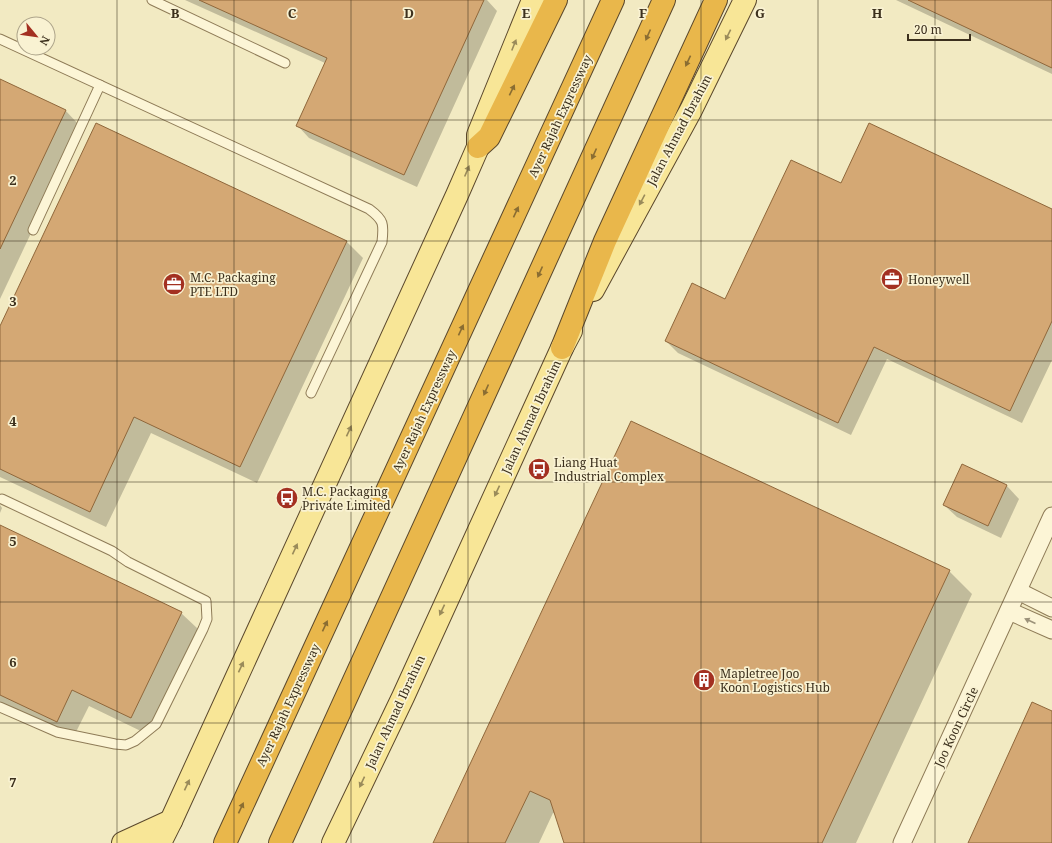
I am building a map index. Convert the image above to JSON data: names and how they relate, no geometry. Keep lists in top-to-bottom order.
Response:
{
  "streets": {
    "highway": ["Ayer Rajah Expressway"],
    "main road": ["Jalan Ahmad Ibrahim"],
    "street": ["Joo Koon Circle"]
  },
  "places": {
    "office": ["Honeywell", "M.C. Packaging PTE LTD"],
    "bus stop": ["Liang Huat Industrial Complex", "M.C. Packaging Private Limited"],
    "building": ["Mapletree Joo Koon Logistics Hub"]
  },
  "scale_bar": "20 m",
  "north": "bottom right",
  "grid": {
    "columns": [
      "B",
      "C",
      "D",
      "E",
      "F",
      "G",
      "H"
    ],
    "rows": [
      "2",
      "3",
      "4",
      "5",
      "6",
      "7"
    ]
  }
}
